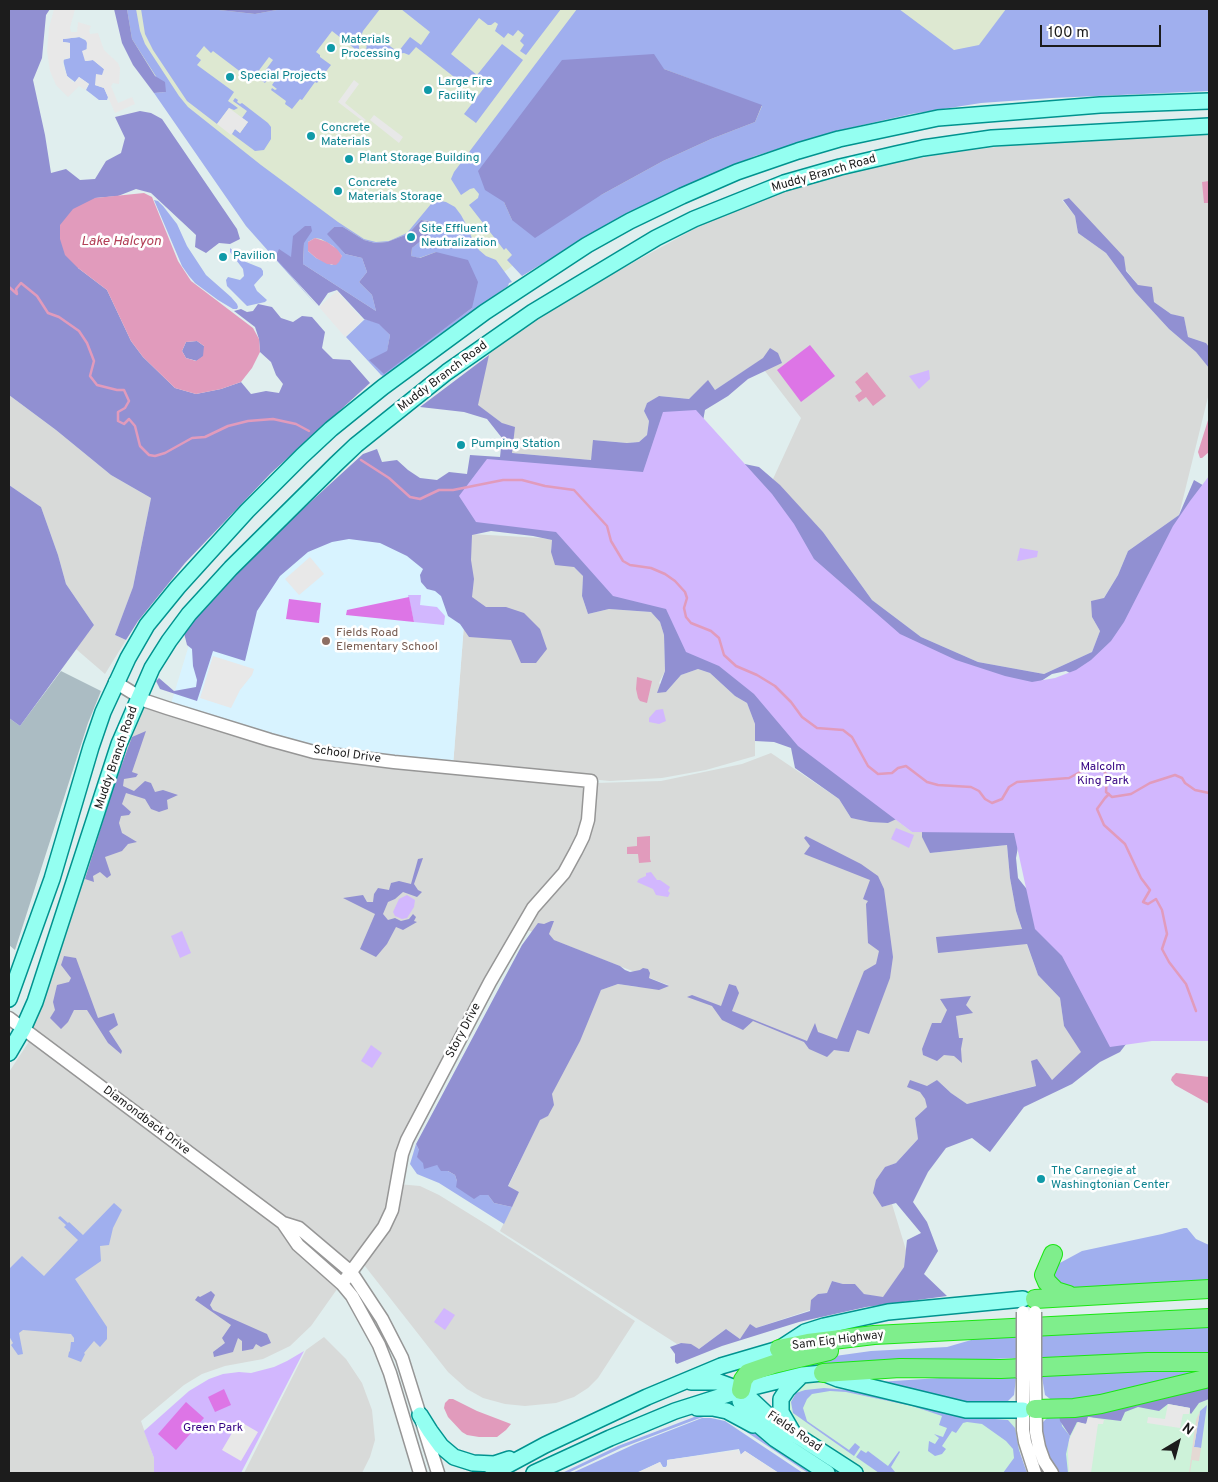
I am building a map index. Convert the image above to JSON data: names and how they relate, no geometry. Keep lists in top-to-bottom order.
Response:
{
  "streets": {
    "highway": ["Sam Eig Highway"],
    "main road": ["Muddy Branch Road", "Fields Road"],
    "street": ["School Drive", "Story Drive", "Diamondback Drive"]
  },
  "crossings": [
    ["Muddy Branch Road", "School Drive"],
    ["Muddy Branch Road", "Diamondback Drive"],
    ["School Drive", "Story Drive"],
    ["Story Drive", "Diamondback Drive"]
  ],
  "water": ["Lake Halcyon"],
  "parks": ["Malcolm King Park", "Green Park"],
  "places": [
    "Materials Processing",
    "Special Projects",
    "Large Fire Facility",
    "Concrete Materials",
    "Plant Storage Building",
    "Concrete Materials Storage",
    "Site Effluent Neutralization",
    "Pavilion",
    "Pumping Station",
    "Fields Road Elementary School",
    "The Carnegie at Washingtonian Center"
  ],
  "scale_bar": "100 m",
  "north": "top right"
}
